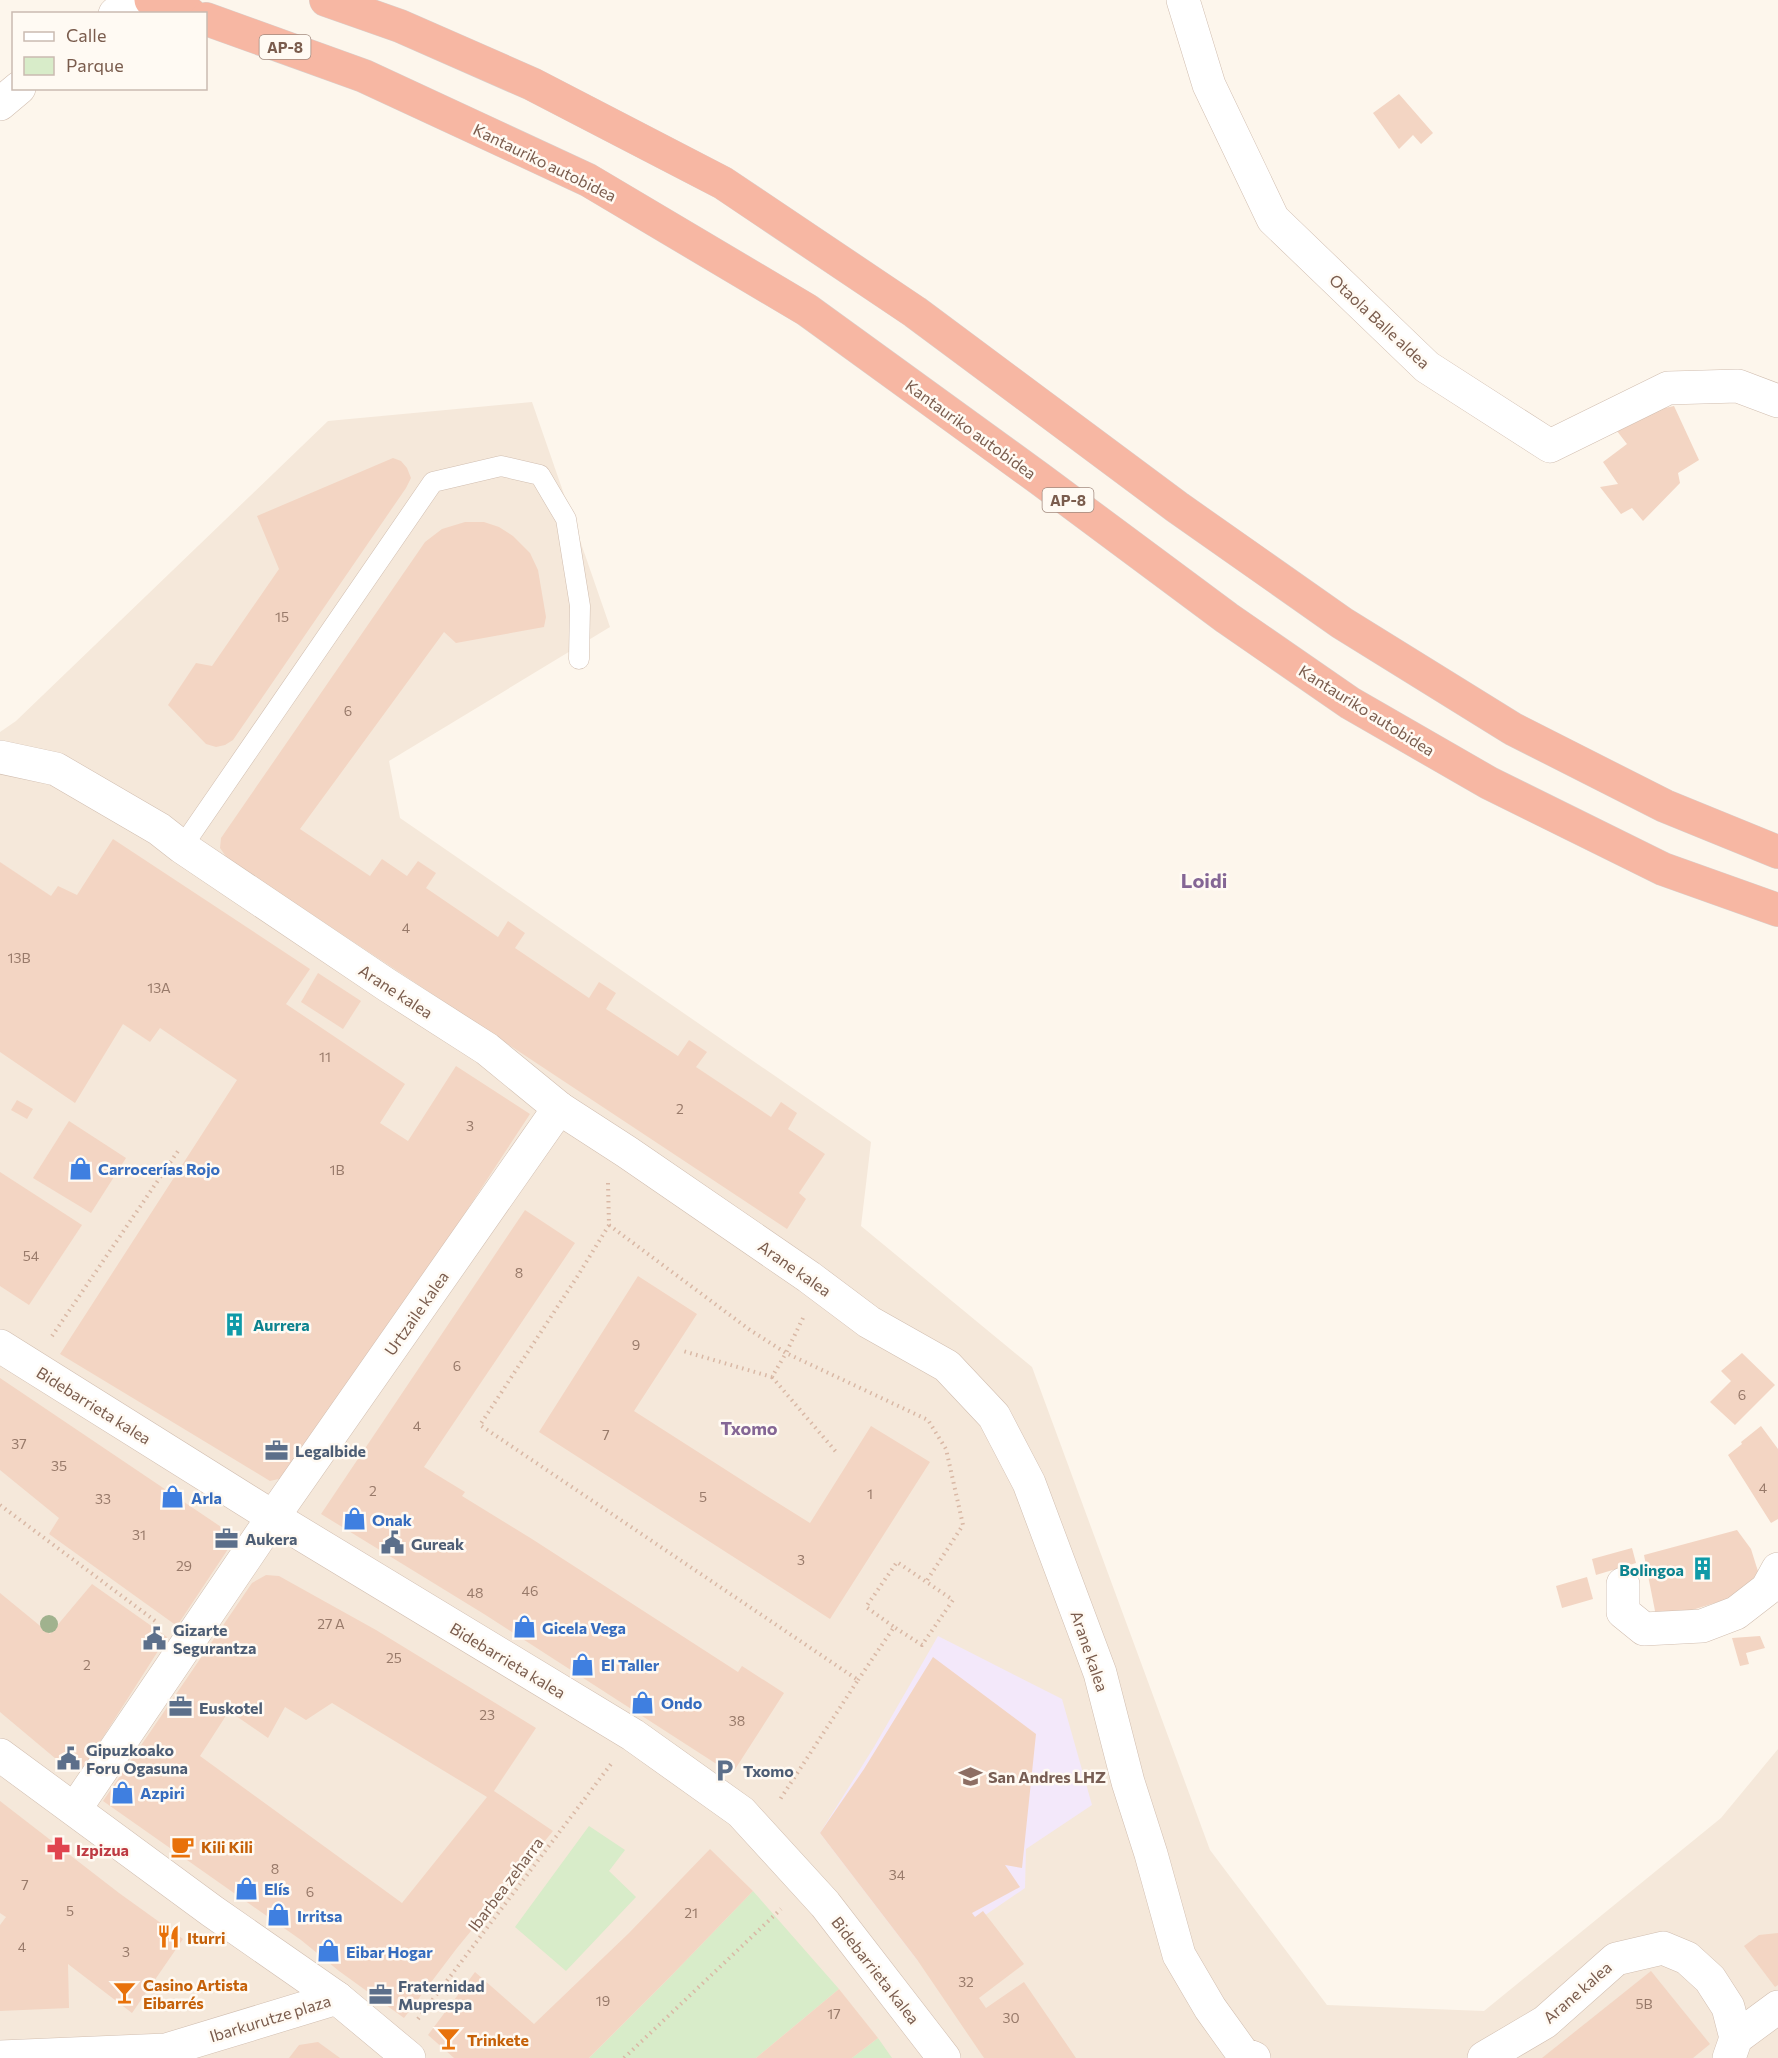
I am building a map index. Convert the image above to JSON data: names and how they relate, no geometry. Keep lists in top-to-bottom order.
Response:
{
  "streets": {
    "highway": ["AP-8", "Kantauriko autobidea"],
    "street": [
      "Otaola Balle aldea",
      "Arane kalea",
      "Urtzaile kalea",
      "Bidebarrieta kalea",
      "Ibarkurutze plaza"
    ],
    "path": ["Ibarbea zeharra"]
  },
  "crossings": [
    ["Arane kalea", "Urtzaile kalea"],
    ["Urtzaile kalea", "Bidebarrieta kalea"],
    ["Urtzaile kalea", "Ibarkurutze plaza"],
    ["Bidebarrieta kalea", "Ibarbea zeharra"]
  ],
  "districts": ["Loidi", "Txomo"],
  "places": {
    "shop": [
      "Carrocerías Rojo",
      "Arla",
      "Onak",
      "Gicela Vega",
      "El Taller",
      "Ondo",
      "Azpiri",
      "Elís",
      "Irritsa",
      "Eibar Hogar"
    ],
    "building": ["Aurrera", "Bolingoa"],
    "office": [
      "Legalbide",
      "Aukera",
      "Euskotel",
      "Fraternidad Muprespa"
    ],
    "public building": ["Gureak", "Gizarte Segurantza", "Gipuzkoako Foru Ogasuna"],
    "parking": ["Txomo"],
    "school or university": ["San Andres LHZ"],
    "cafe": ["Kili Kili"],
    "pharmacy": ["Izpizua"],
    "restaurant": ["Iturri"],
    "bar": ["Casino Artista Eibarrés", "Trinkete"]
  },
  "house_numbers": [
    "15",
    "6",
    "4",
    "13B",
    "13A",
    "11",
    "2",
    "3",
    "1B",
    "54",
    "8",
    "9",
    "6",
    "6",
    "4",
    "7",
    "37",
    "35",
    "4",
    "2",
    "1",
    "5",
    "33",
    "31",
    "3",
    "29",
    "46",
    "48",
    "27 A",
    "25",
    "2",
    "23",
    "38",
    "8",
    "34",
    "7",
    "6",
    "5",
    "21",
    "4",
    "3",
    "32",
    "19",
    "5B",
    "17",
    "30"
  ],
  "legend": ["Calle", "Parque"]
}
